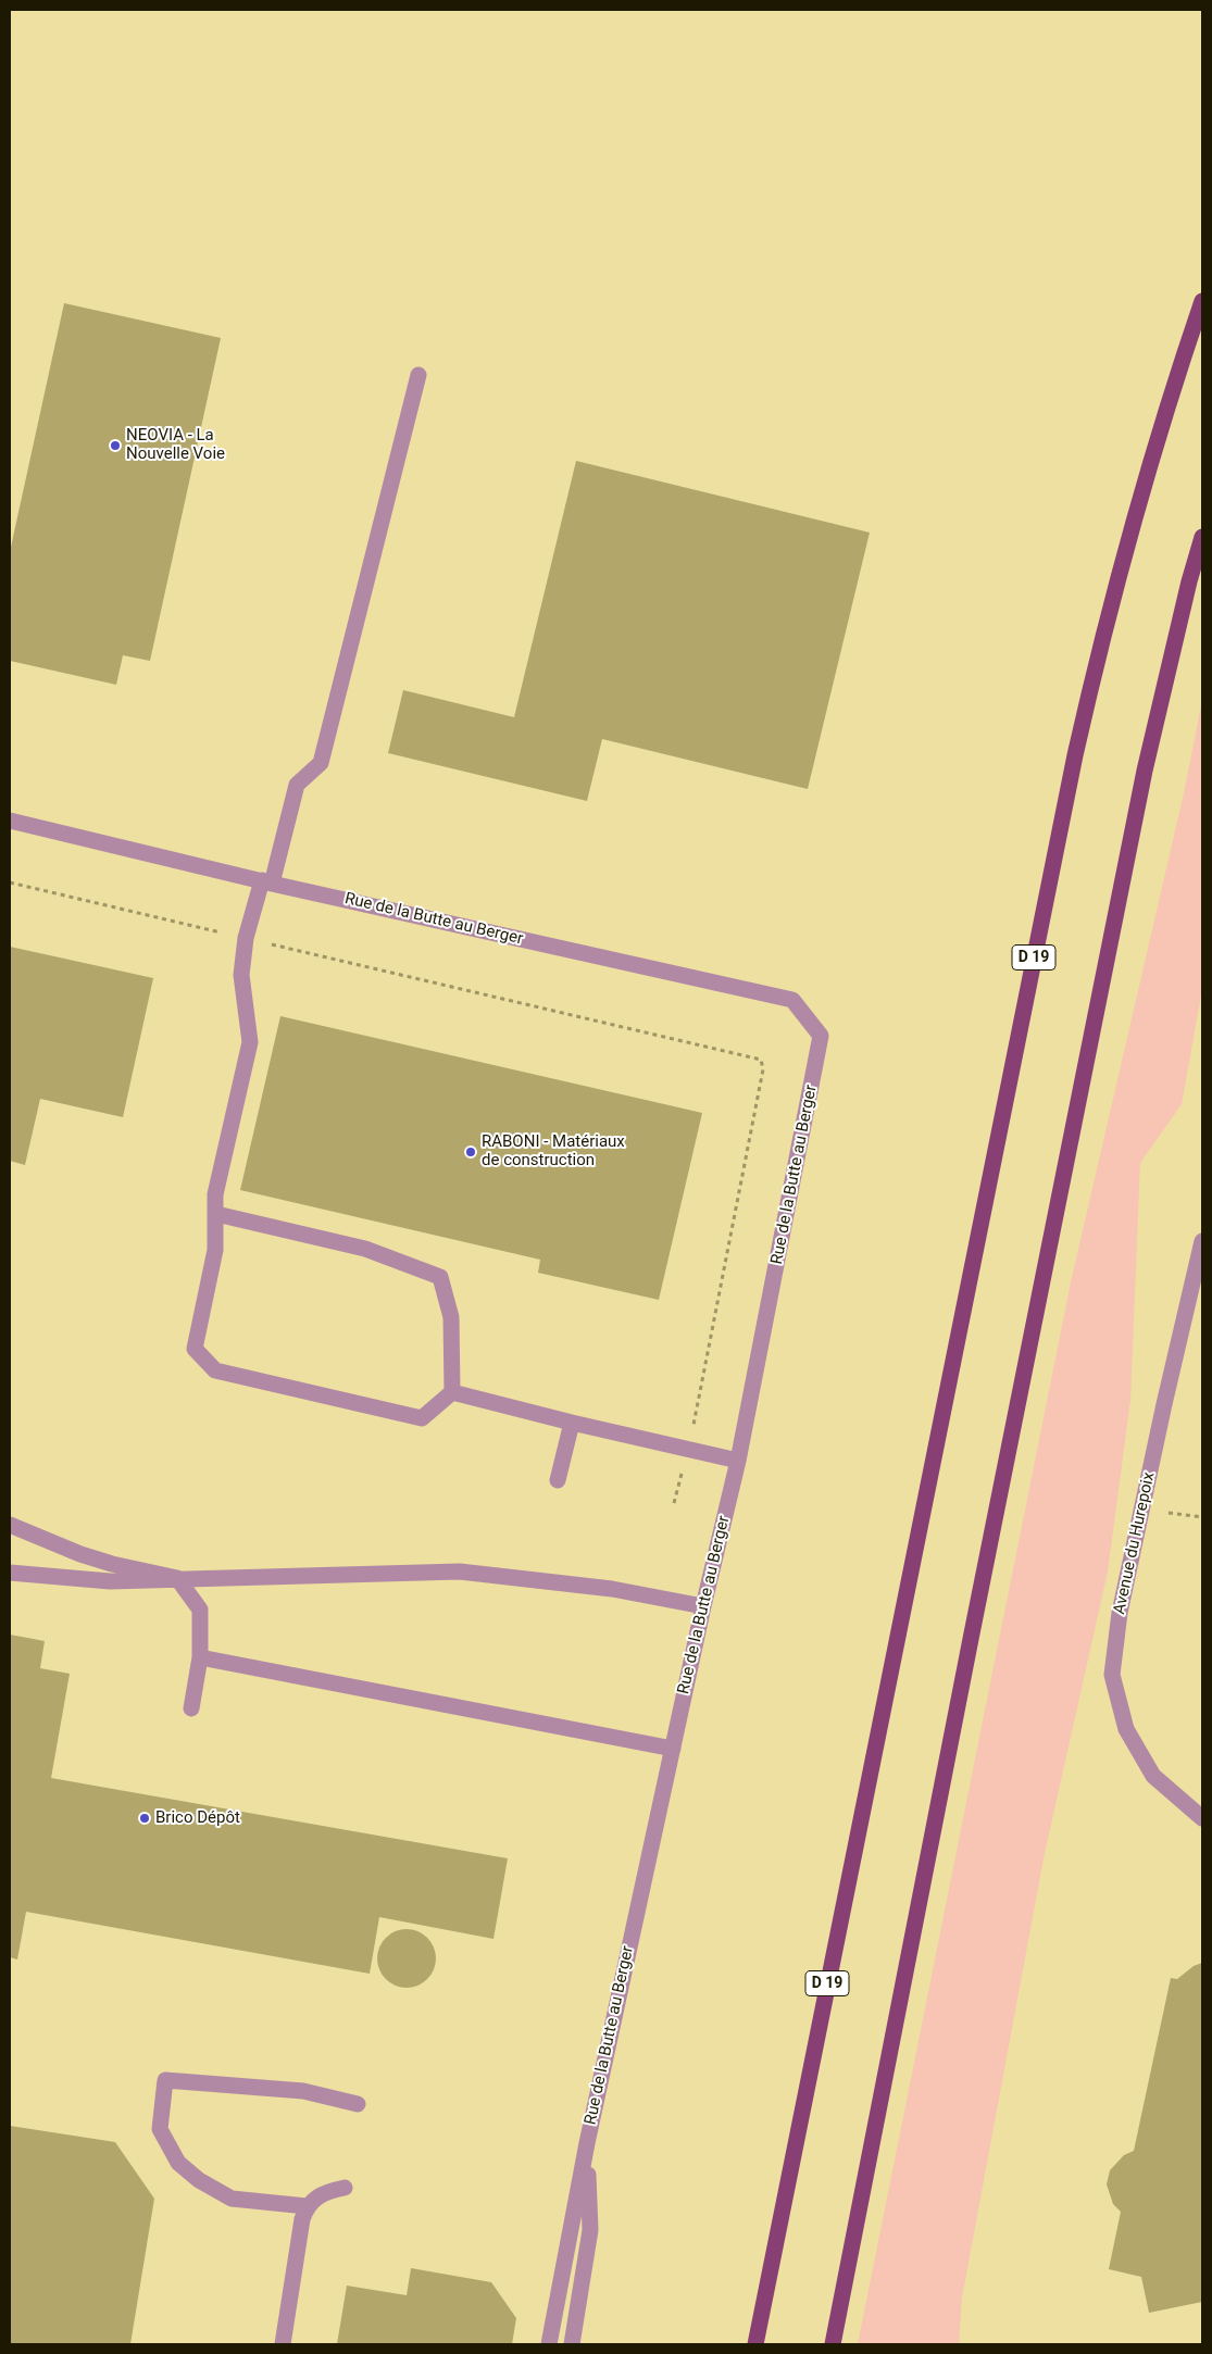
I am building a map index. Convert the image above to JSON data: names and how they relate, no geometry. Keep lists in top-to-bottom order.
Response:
{
  "streets": {
    "main road": ["D 19"],
    "street": ["Rue de la Butte au Berger", "Avenue du Hurepoix"]
  },
  "places": ["NEOVIA - La Nouvelle Voie", "RABONI - Matériaux de construction", "Brico Dépôt"]
}
